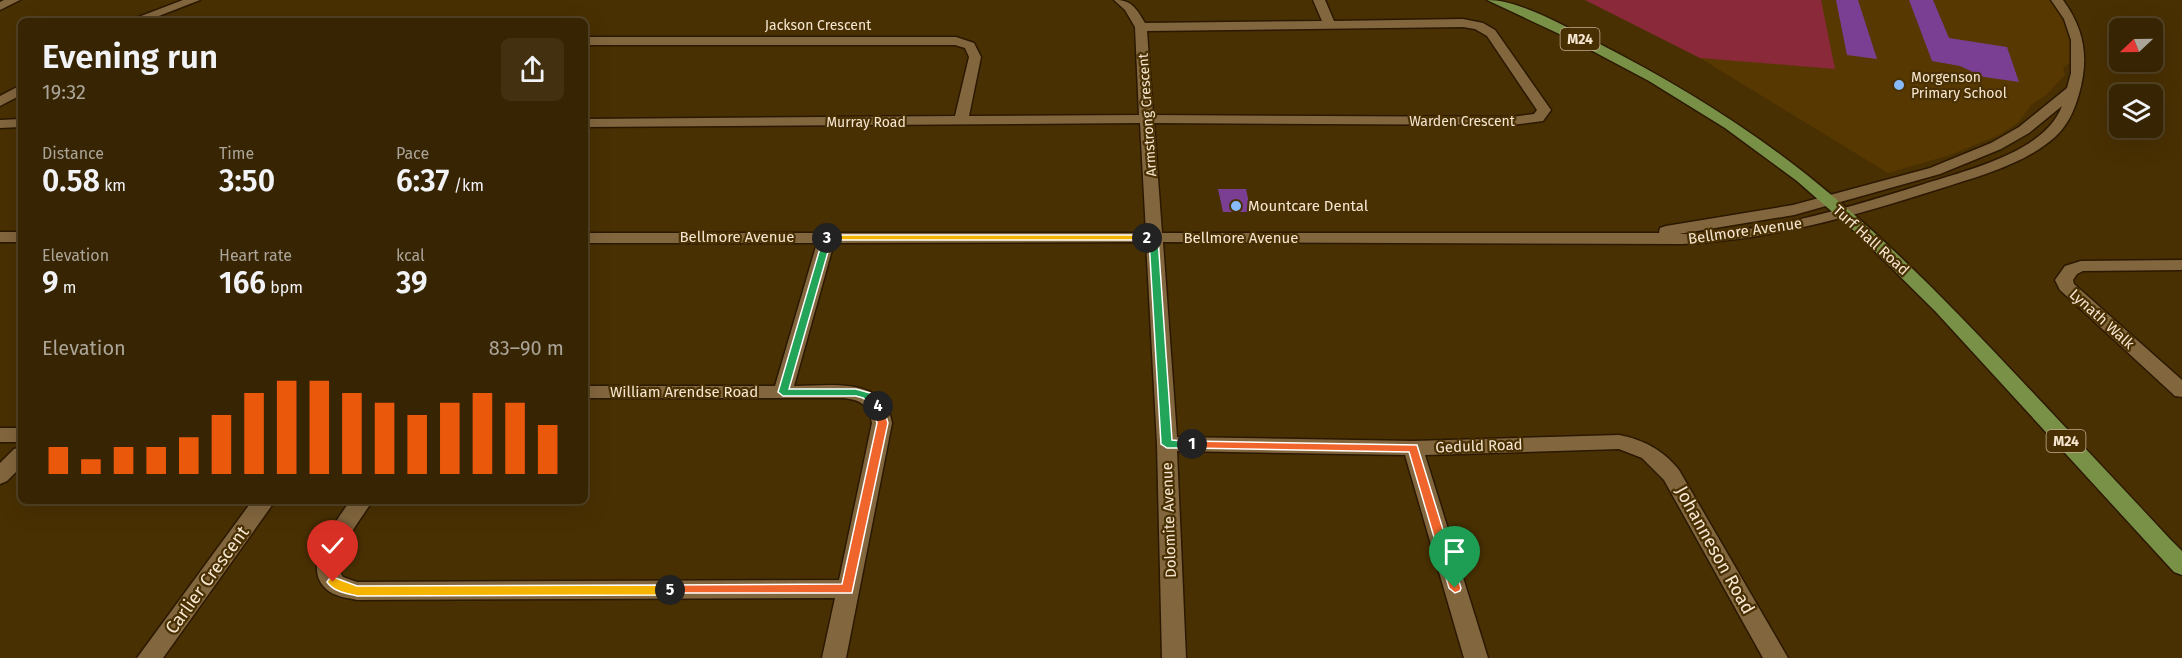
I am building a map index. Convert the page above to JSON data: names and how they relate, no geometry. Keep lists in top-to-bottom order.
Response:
{
  "streets": {
    "main road": ["M24", "Turf Hall Road"],
    "street": [
      "Jackson Crescent",
      "Armstrong Crescent",
      "Warden Crescent",
      "Murray Road",
      "Bellmore Avenue",
      "Lynath Walk",
      "William Arendse Road",
      "Geduld Road",
      "Dolomite Avenue",
      "Johanneson Road",
      "Carlier Crescent"
    ]
  },
  "crossings": [
    ["Jackson Crescent", "Murray Road"],
    ["Armstrong Crescent", "Warden Crescent"],
    ["Armstrong Crescent", "Murray Road"],
    ["Armstrong Crescent", "Bellmore Avenue"],
    ["Armstrong Crescent", "Dolomite Avenue"],
    ["Warden Crescent", "Murray Road"],
    ["Bellmore Avenue", "Turf Hall Road"],
    ["Bellmore Avenue", "Dolomite Avenue"],
    ["Geduld Road", "Dolomite Avenue"],
    ["Geduld Road", "Johanneson Road"]
  ],
  "places": ["Morgenson Primary School", "Mountcare Dental"],
  "north": "left",
  "page": {
    "heading": ["Evening run", "19:32"],
    "stats": [
      ["Distance", "0.58 km"],
      ["Time", "3:50"],
      ["Pace", "6:37 /km"],
      ["Elevation", "9 m"],
      ["Heart rate", "166 bpm"],
      ["kcal", "39"]
    ],
    "pins": [
      "2",
      "3",
      "4",
      "1",
      "5"
    ],
    "chart": ["Elevation", "83–90 m"]
  }
}
